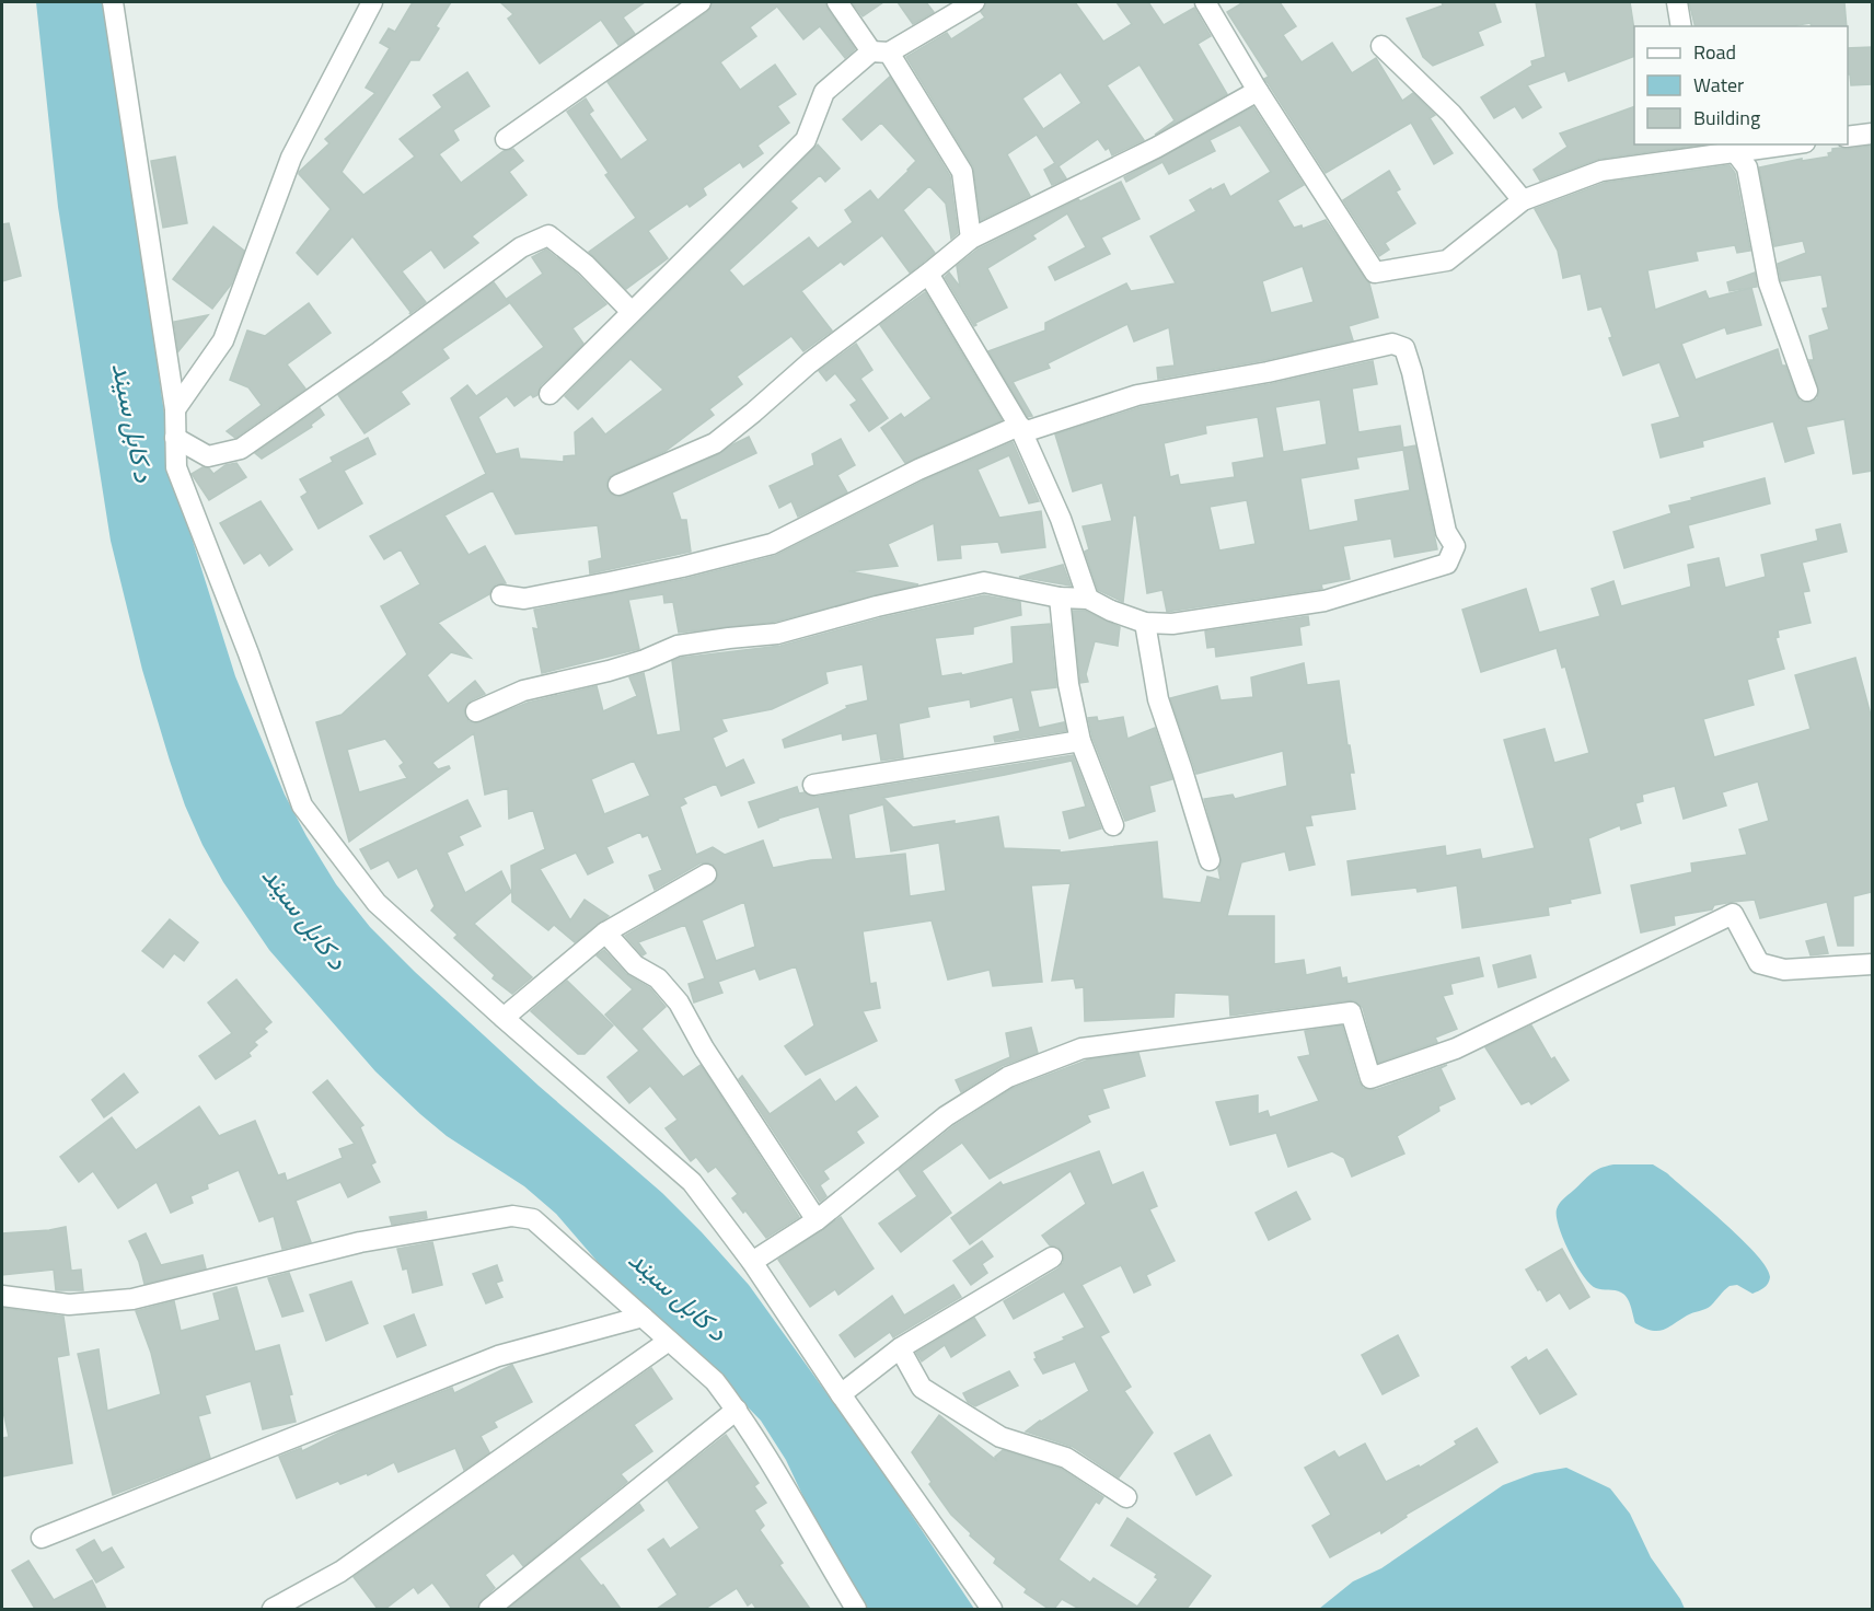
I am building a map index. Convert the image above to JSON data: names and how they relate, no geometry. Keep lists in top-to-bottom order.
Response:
{
  "water": ["د کابل سيند"],
  "legend": ["Road", "Water", "Building"]
}
